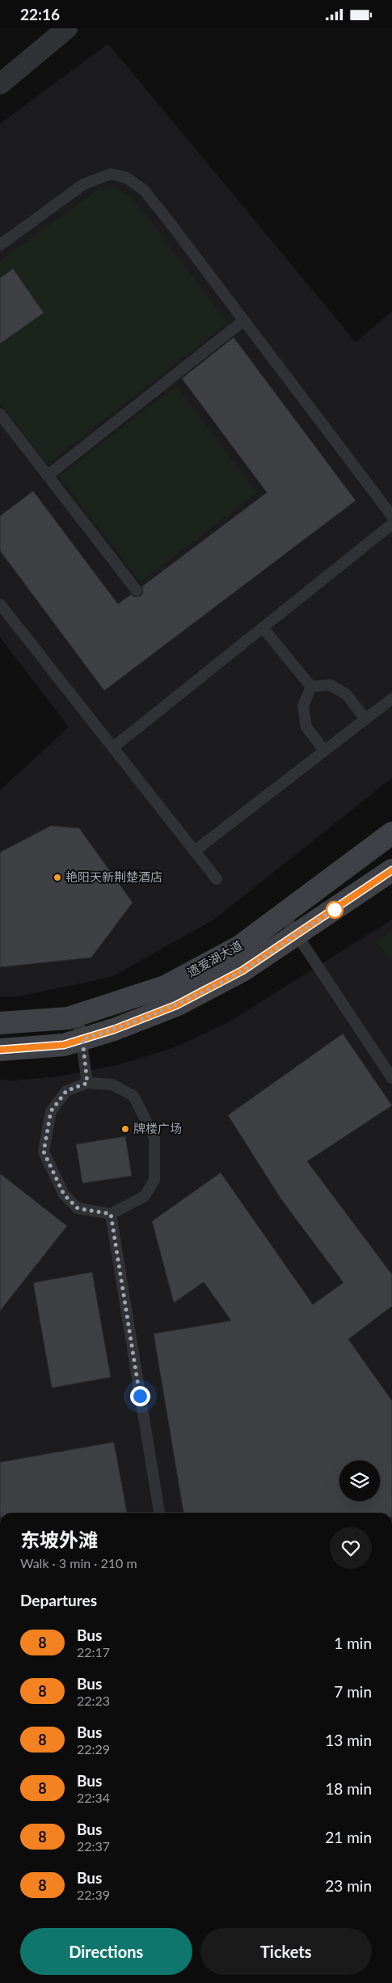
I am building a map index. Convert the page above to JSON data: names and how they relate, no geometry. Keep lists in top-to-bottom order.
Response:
{
  "streets": {
    "main road": ["遗爱湖大道"]
  },
  "places": ["艳阳天新荆楚酒店", "牌楼广场"],
  "lines": ["bus line 8"],
  "page": {
    "status": "22:16",
    "heading": [
      ["东坡外滩", "Walk · 3 min · 210 m"],
      "Departures"
    ],
    "list": [
      {
        "mark": "8",
        "name": "Bus",
        "note": "22:17",
        "value": "1 min"
      },
      {
        "mark": "8",
        "name": "Bus",
        "note": "22:23",
        "value": "7 min"
      },
      {
        "mark": "8",
        "name": "Bus",
        "note": "22:29",
        "value": "13 min"
      },
      {
        "mark": "8",
        "name": "Bus",
        "note": "22:34",
        "value": "18 min"
      },
      {
        "mark": "8",
        "name": "Bus",
        "note": "22:37",
        "value": "21 min"
      },
      {
        "mark": "8",
        "name": "Bus",
        "note": "22:39",
        "value": "23 min"
      }
    ],
    "buttons": ["Directions", "Tickets"]
  }
}
